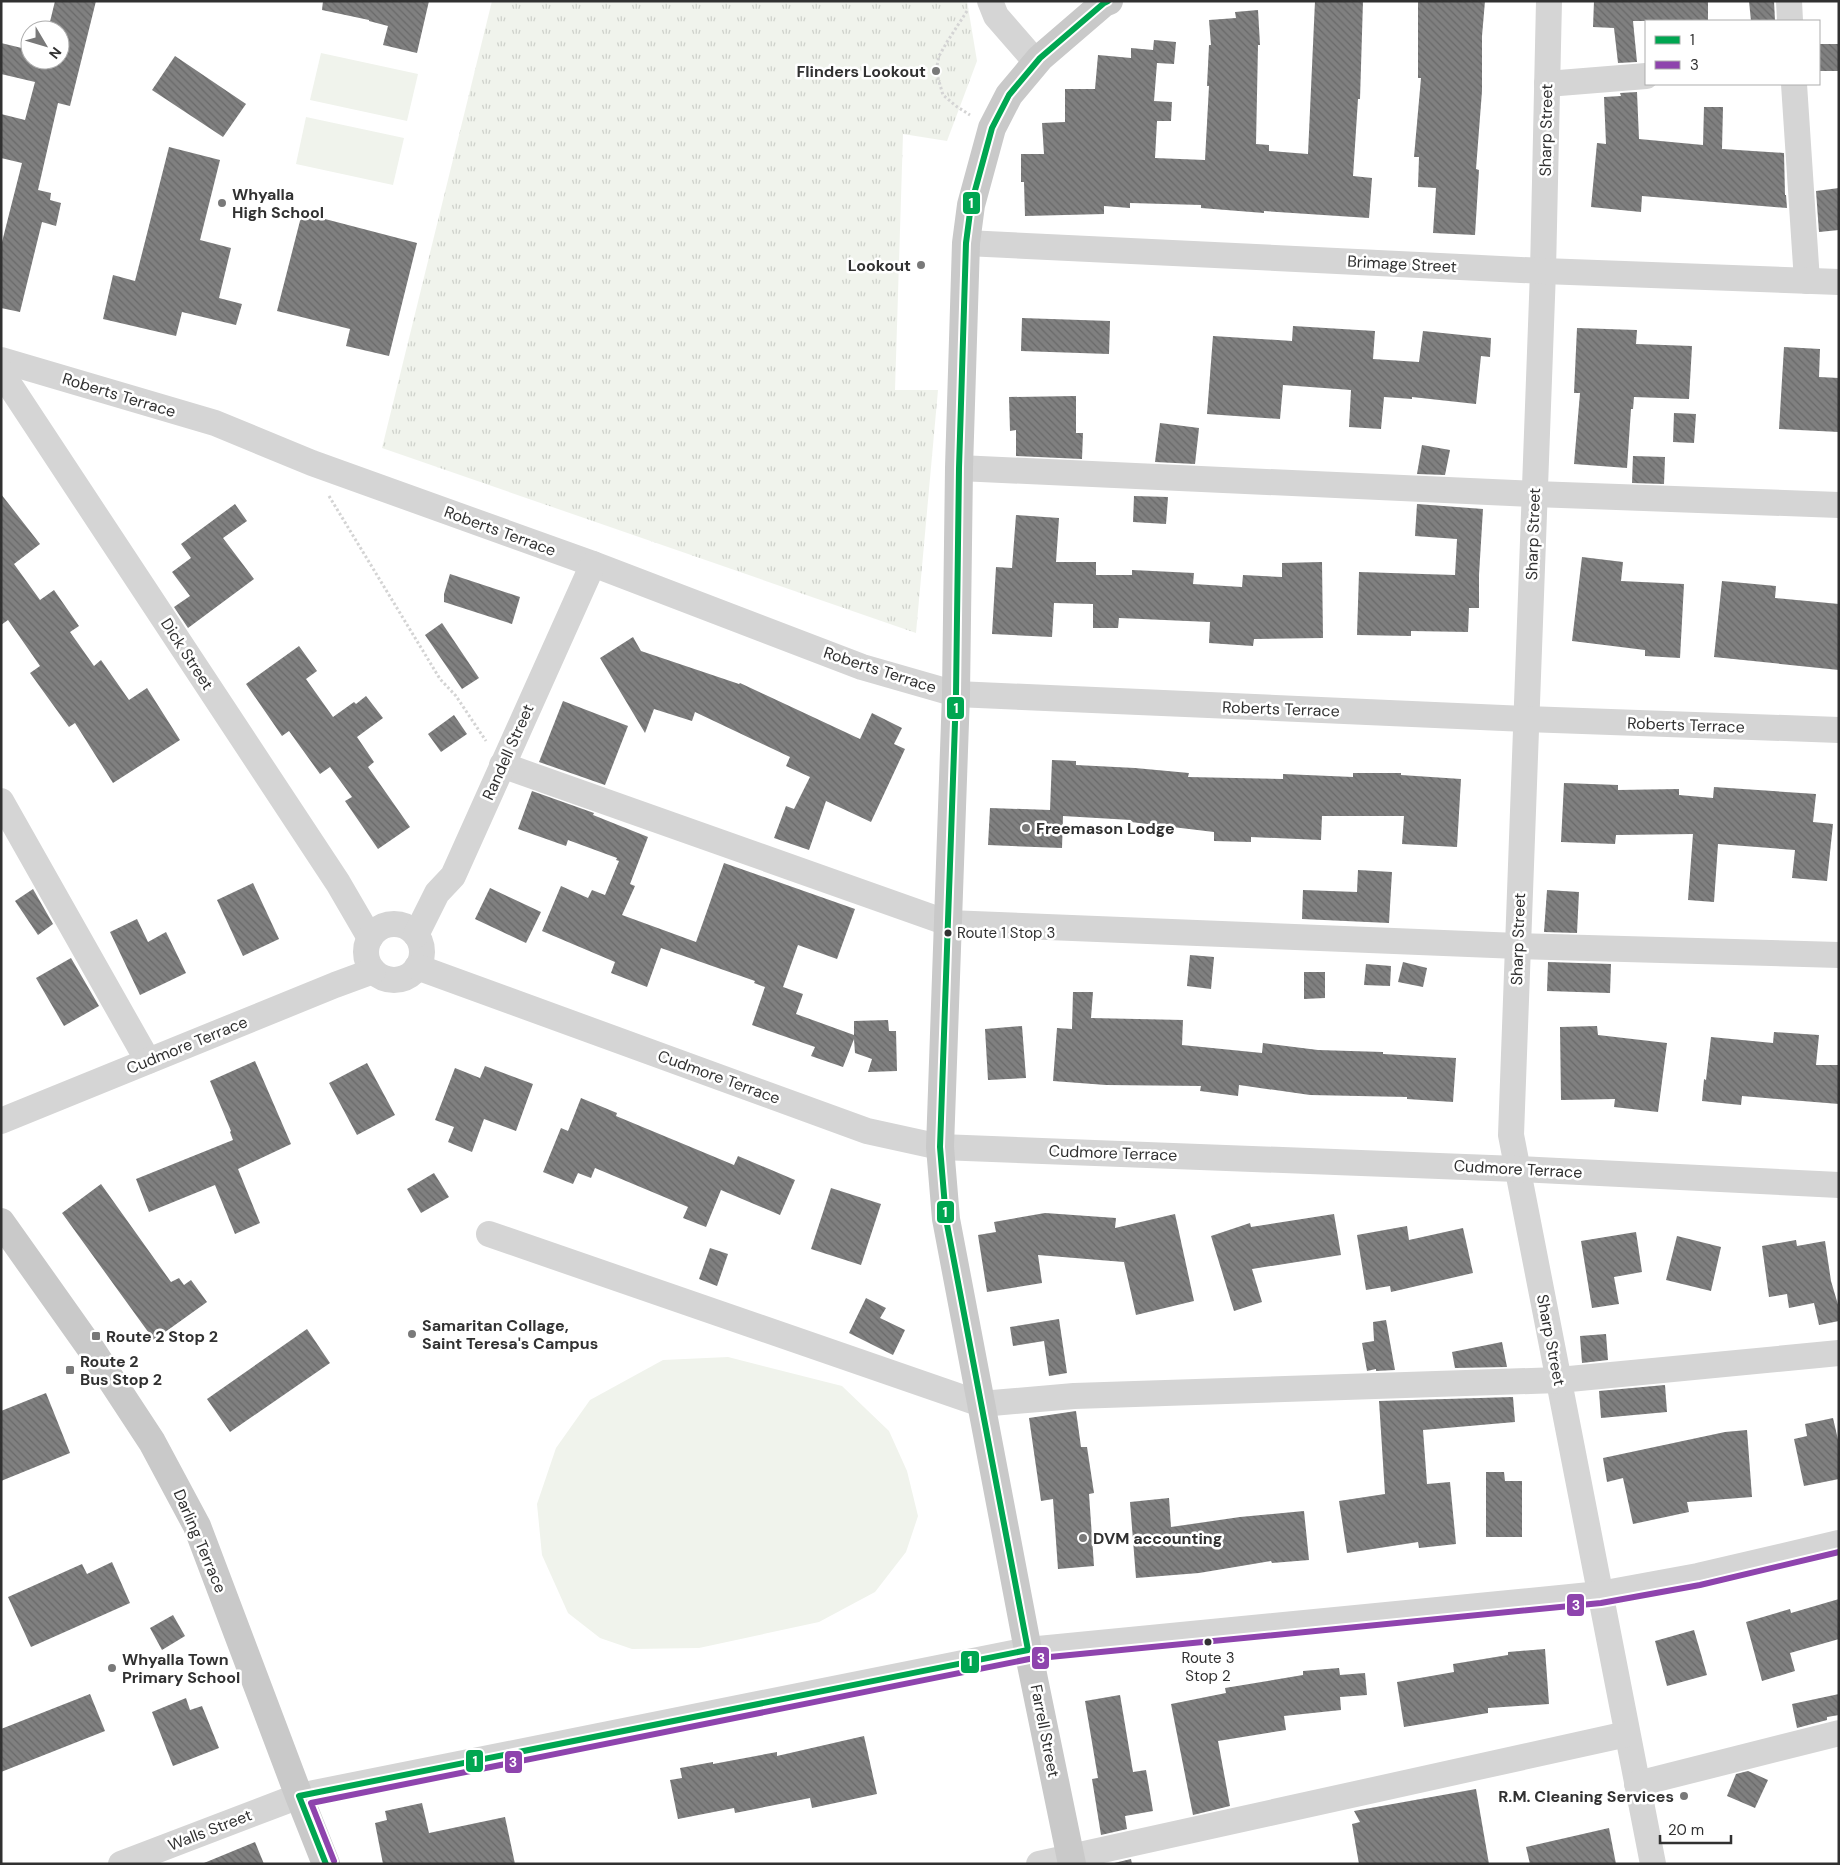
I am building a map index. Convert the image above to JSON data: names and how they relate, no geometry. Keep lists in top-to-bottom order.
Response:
{
  "streets": {
    "main road": ["Darling Terrace", "Farrell Street"],
    "street": [
      "Sharp Street",
      "Brimage Street",
      "Roberts Terrace",
      "Dick Street",
      "Randell Street",
      "Cudmore Terrace",
      "Walls Street"
    ]
  },
  "crossings": [
    ["Sharp Street", "Brimage Street"],
    ["Sharp Street", "Roberts Terrace"],
    ["Sharp Street", "Cudmore Terrace"],
    ["Sharp Street", "Walls Street"],
    ["Brimage Street", "Farrell Street"],
    ["Roberts Terrace", "Randell Street"],
    ["Roberts Terrace", "Farrell Street"],
    ["Dick Street", "Randell Street"],
    ["Dick Street", "Cudmore Terrace"],
    ["Randell Street", "Cudmore Terrace"],
    ["Cudmore Terrace", "Farrell Street"],
    ["Darling Terrace", "Walls Street"],
    ["Farrell Street", "Walls Street"]
  ],
  "places": {
    "other": [
      "Flinders Lookout",
      "Whyalla High School",
      "Lookout",
      "Freemason Lodge",
      "Route 1 Stop 3",
      "Samaritan Collage, Saint Teresa's Campus",
      "DVM accounting",
      "Route 3 Stop 2",
      "Whyalla Town Primary School",
      "R.M. Cleaning Services"
    ],
    "transit": ["Route 2 Stop 2", "Route 2 Bus Stop 2"]
  },
  "lines": ["transit line 1", "transit line 3"],
  "legend": ["1", "3"],
  "scale_bar": "20 m",
  "north": "bottom right"
}
